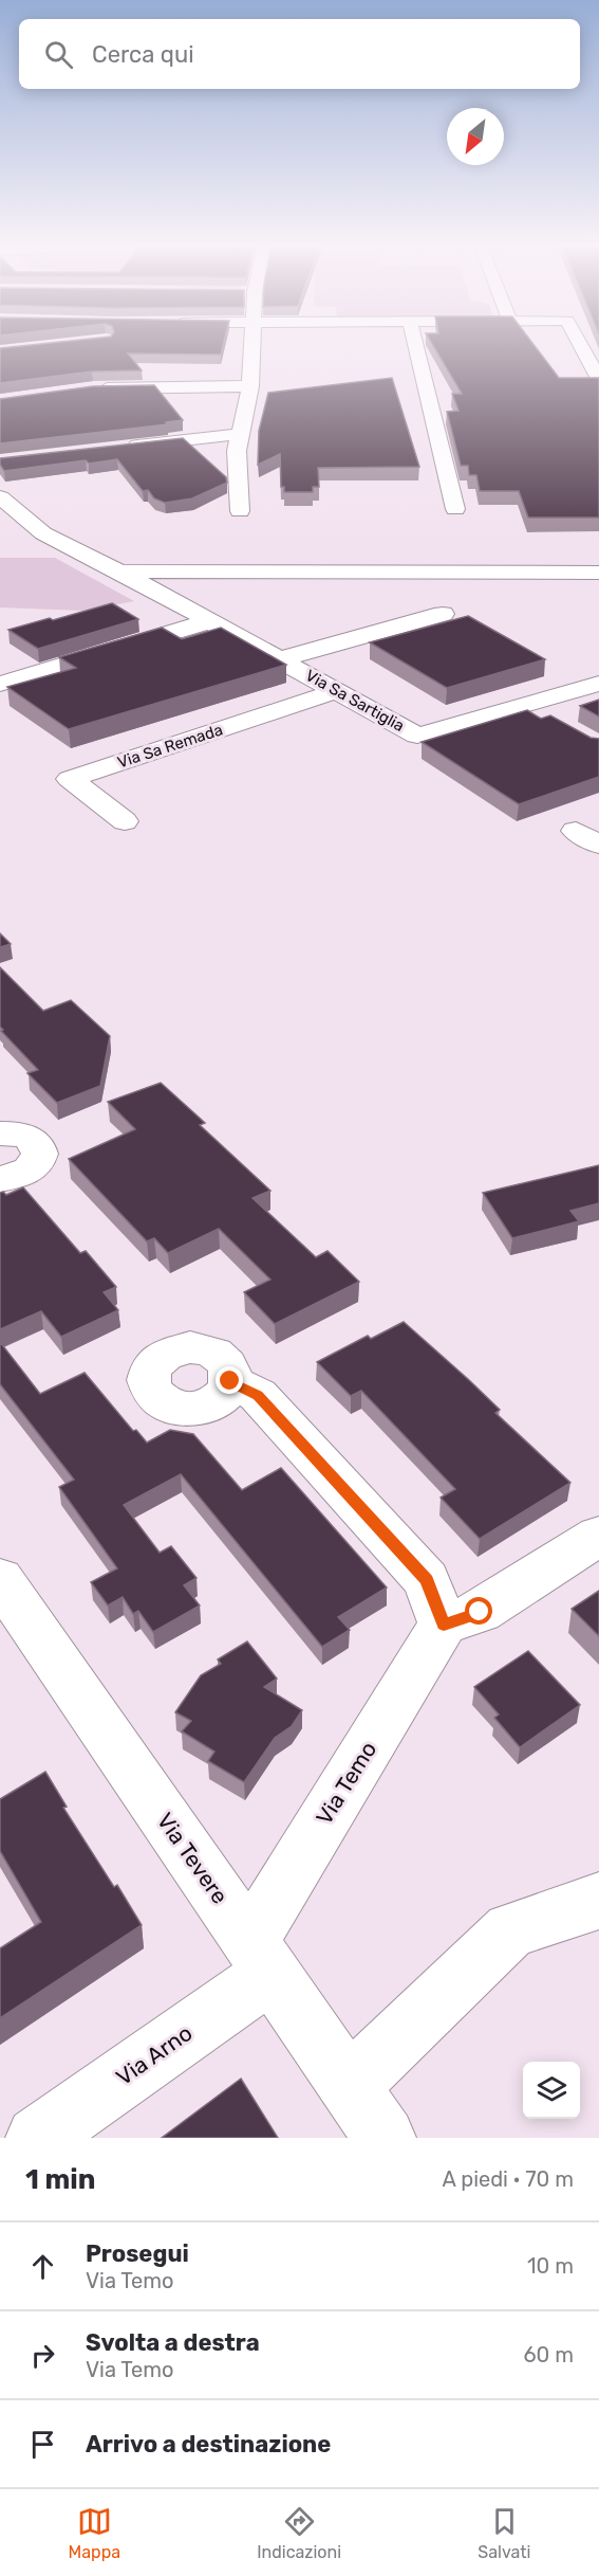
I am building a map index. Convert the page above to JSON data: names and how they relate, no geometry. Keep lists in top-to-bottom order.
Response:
{
  "streets": {
    "street": [
      "Via Sa Sartiglia",
      "Via Sa Remada",
      "Via Temo",
      "Via Tevere",
      "Via Arno"
    ]
  },
  "crossings": [
    ["Via Sa Sartiglia", "Via Sa Remada"],
    ["Via Temo", "Via Tevere"],
    ["Via Temo", "Via Arno"],
    ["Via Tevere", "Via Arno"]
  ],
  "north": "bottom left",
  "page": {
    "search": "Cerca qui",
    "heading": ["1 min", "A piedi · 70 m"],
    "list": [
      ["Prosegui", "Via Temo", "10 m"],
      ["Svolta a destra", "Via Temo", "60 m"],
      "Arrivo a destinazione"
    ],
    "nav": ["Mappa", "Indicazioni", "Salvati"]
  }
}
